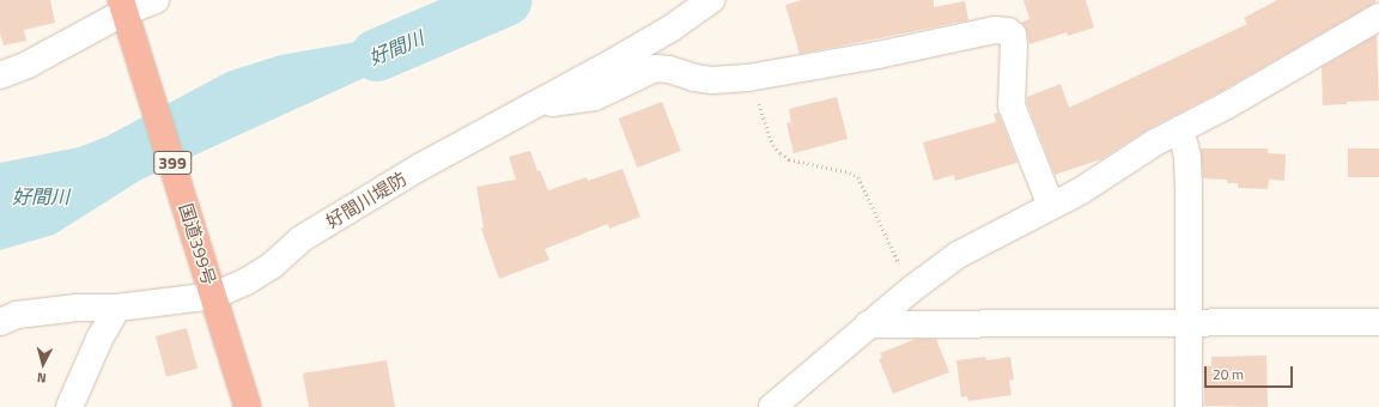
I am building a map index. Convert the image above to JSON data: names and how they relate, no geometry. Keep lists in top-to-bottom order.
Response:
{
  "streets": {
    "highway": ["399", "国道399号"],
    "street": ["好間川堤防"]
  },
  "crossings": [
    ["好間川堤防", "国道399号"]
  ],
  "water": ["好間川"],
  "scale_bar": "20 m",
  "north": "bottom"
}
